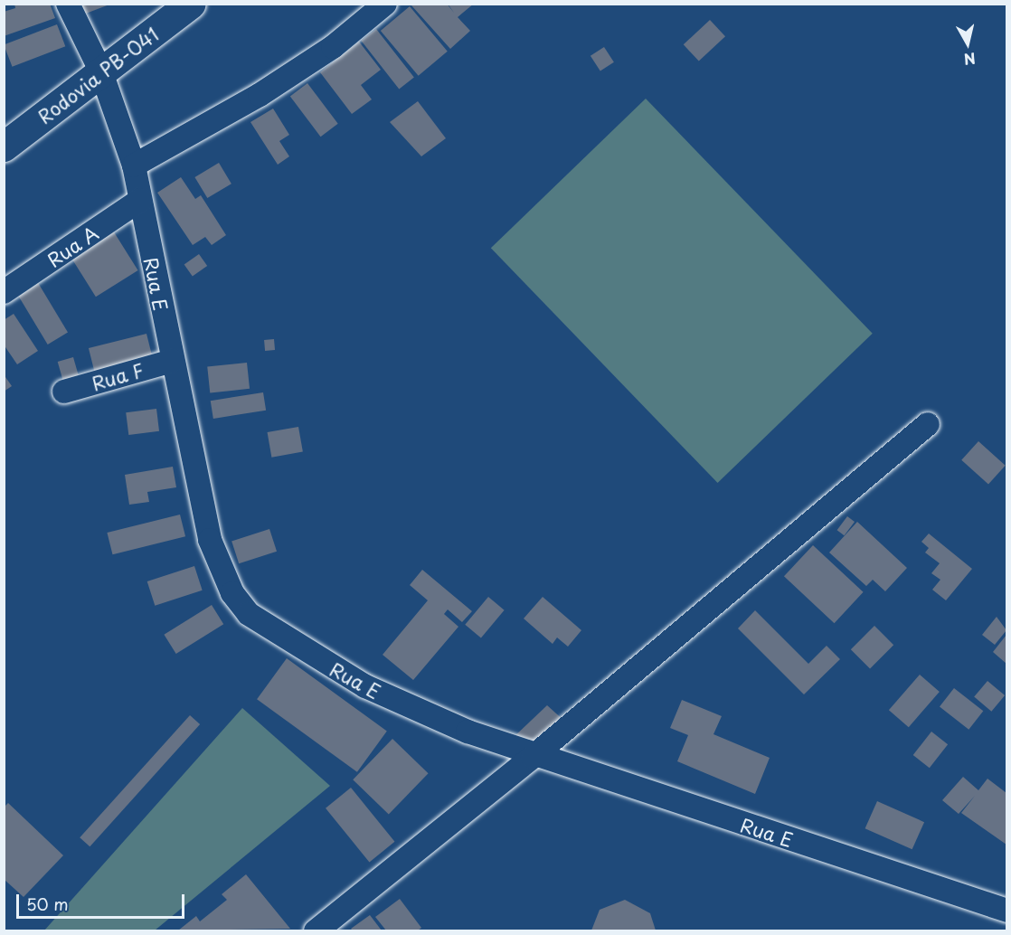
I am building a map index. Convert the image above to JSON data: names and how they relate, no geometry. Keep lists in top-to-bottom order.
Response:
{
  "streets": {
    "main road": ["Rodovia PB-041"],
    "street": ["Rua A", "Rua E", "Rua F"]
  },
  "crossings": [
    ["Rodovia PB-041", "Rua E"],
    ["Rua A", "Rua E"],
    ["Rua E", "Rua F"]
  ],
  "scale_bar": "50 m",
  "north": "bottom"
}
